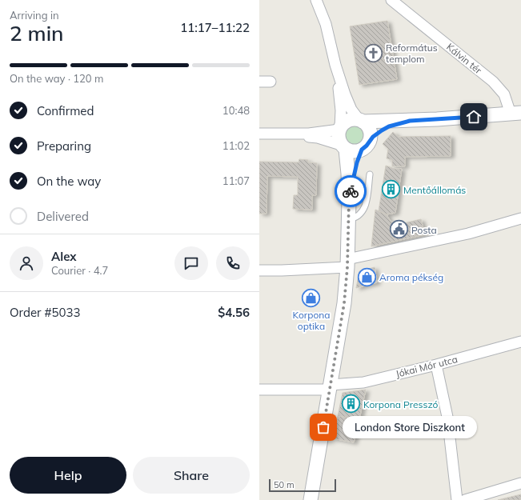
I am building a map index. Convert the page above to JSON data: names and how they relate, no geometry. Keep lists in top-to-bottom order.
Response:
{
  "streets": {
    "street": ["Kálvin tér", "Jókai Mór utca"]
  },
  "places": {
    "church": ["Református templom"],
    "building": ["Mentőállomás", "Korpona Presszó"],
    "public building": ["Posta"],
    "shop": ["Aroma pékség", "Korpona optika"],
    "other": ["London Store Diszkont"]
  },
  "scale_bar": "50 m",
  "page": {
    "heading": ["2 min", "Arriving in", "11:17–11:22"],
    "panel": [
      "Alex",
      "Courier · 4.7",
      "Order #5033",
      "$4.56"
    ],
    "bar": "On the way · 120 m",
    "list": [
      ["Confirmed", "10:48"],
      ["Preparing", "11:02"],
      ["On the way", "11:07"],
      "Delivered"
    ],
    "bubble": "London Store Diszkont",
    "buttons": ["Help", "Share"],
    "scale": "50 m"
  }
}
